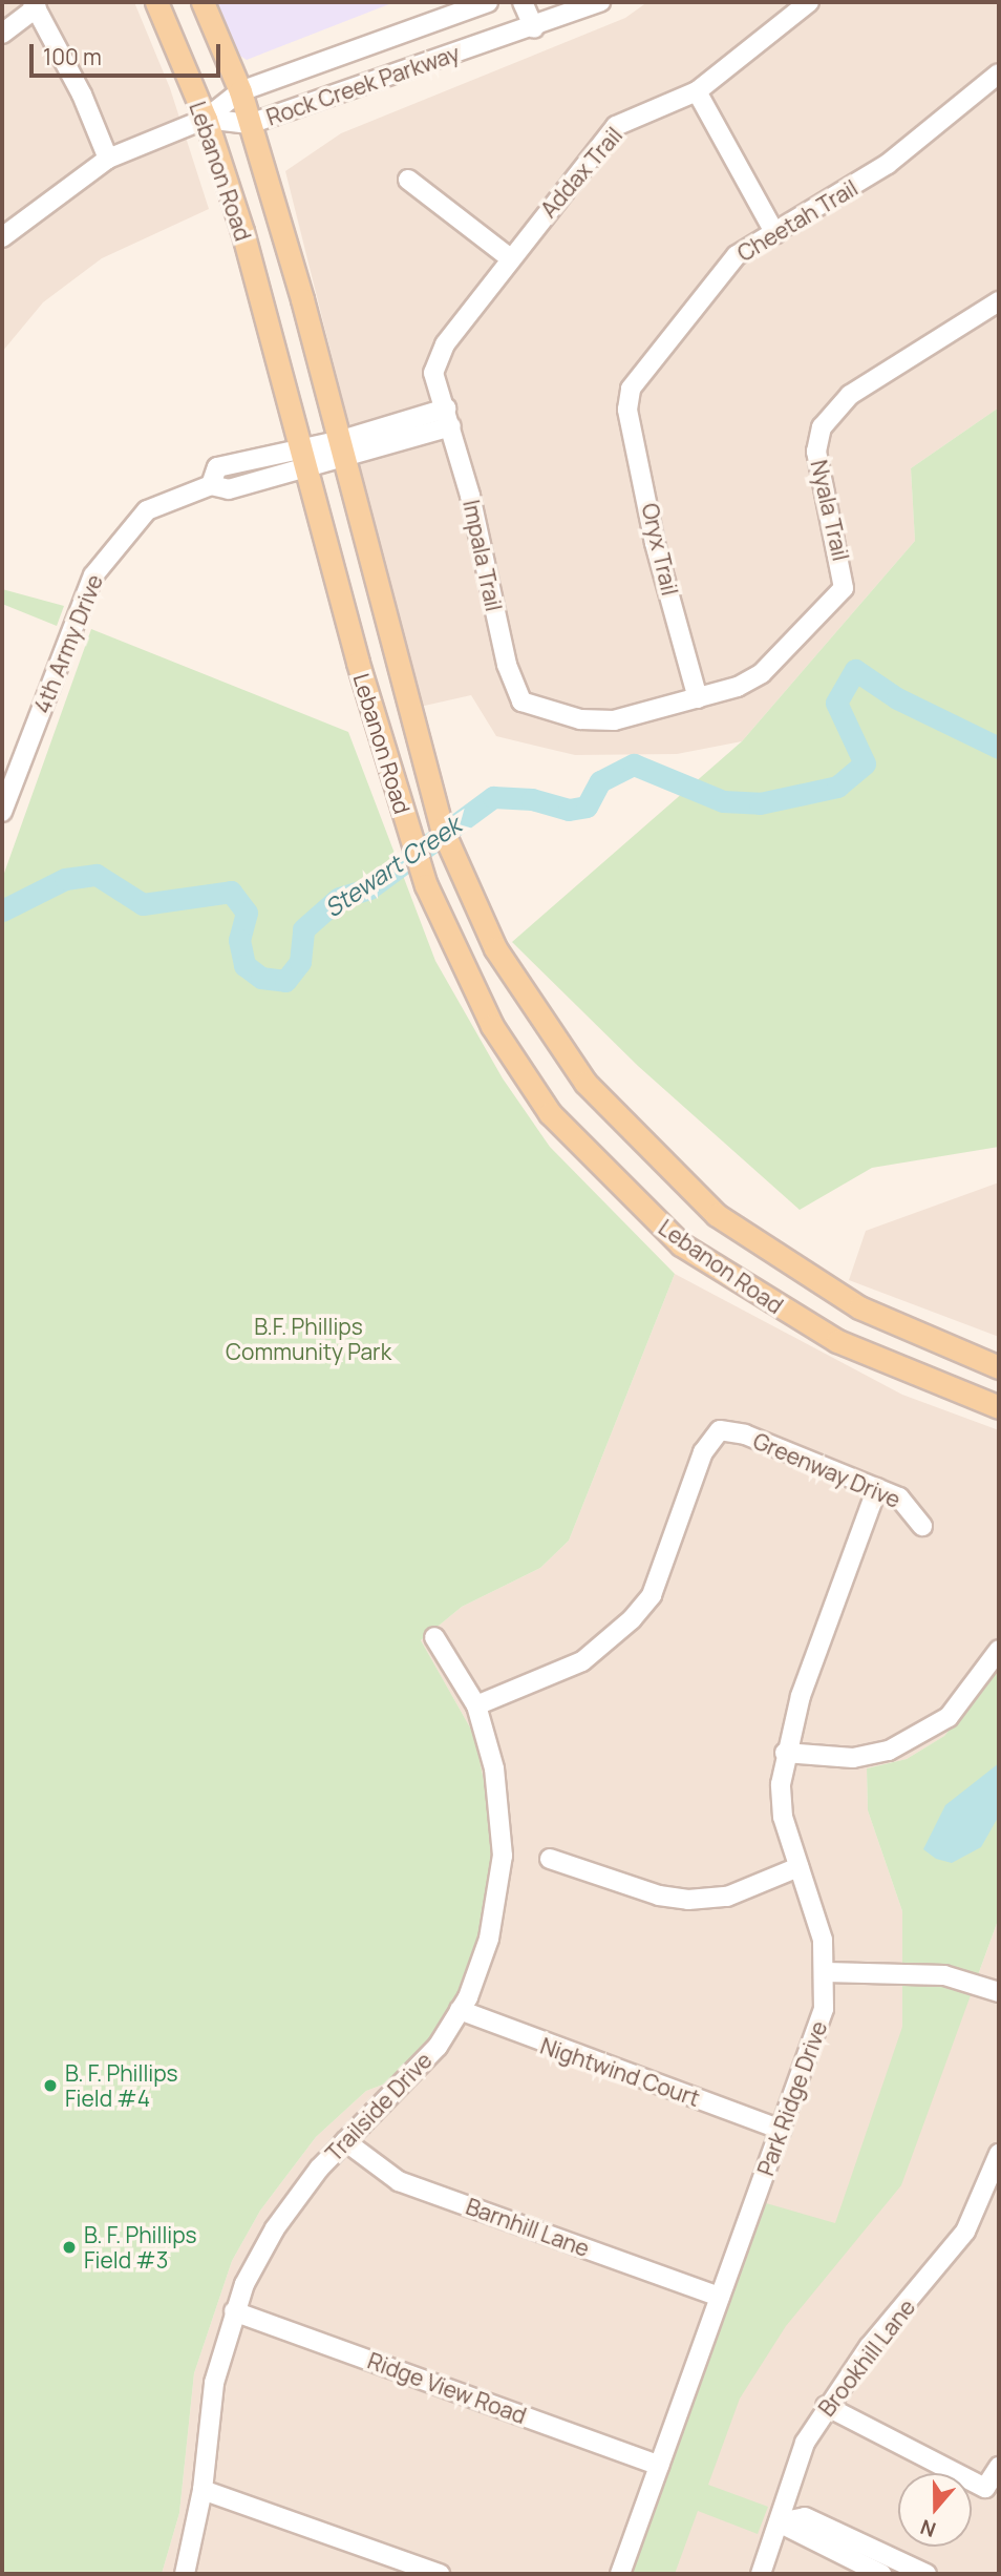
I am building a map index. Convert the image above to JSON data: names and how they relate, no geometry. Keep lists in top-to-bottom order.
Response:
{
  "streets": {
    "main road": ["Lebanon Road"],
    "street": [
      "Rock Creek Parkway",
      "Addax Trail",
      "Cheetah Trail",
      "Nyala Trail",
      "Oryx Trail",
      "Impala Trail",
      "4th Army Drive",
      "Greenway Drive",
      "Nightwind Court",
      "Park Ridge Drive",
      "Trailside Drive",
      "Barnhill Lane",
      "Brookhill Lane",
      "Ridge View Road"
    ]
  },
  "crossings": [
    ["Rock Creek Parkway", "Lebanon Road"],
    ["Lebanon Road", "4th Army Drive"],
    ["Addax Trail", "Impala Trail"],
    ["Addax Trail", "4th Army Drive"],
    ["Cheetah Trail", "Oryx Trail"],
    ["Nyala Trail", "Oryx Trail"],
    ["Nyala Trail", "Impala Trail"],
    ["Oryx Trail", "Impala Trail"],
    ["Impala Trail", "4th Army Drive"],
    ["Greenway Drive", "Park Ridge Drive"],
    ["Greenway Drive", "Trailside Drive"],
    ["Nightwind Court", "Park Ridge Drive"],
    ["Nightwind Court", "Trailside Drive"],
    ["Park Ridge Drive", "Barnhill Lane"],
    ["Park Ridge Drive", "Ridge View Road"],
    ["Trailside Drive", "Barnhill Lane"],
    ["Trailside Drive", "Ridge View Road"]
  ],
  "water": ["Stewart Creek"],
  "parks": ["B.F. Phillips Community Park"],
  "places": ["B. F. Phillips Field #4", "B. F. Phillips Field #3"],
  "scale_bar": "100 m",
  "north": "bottom"
}
